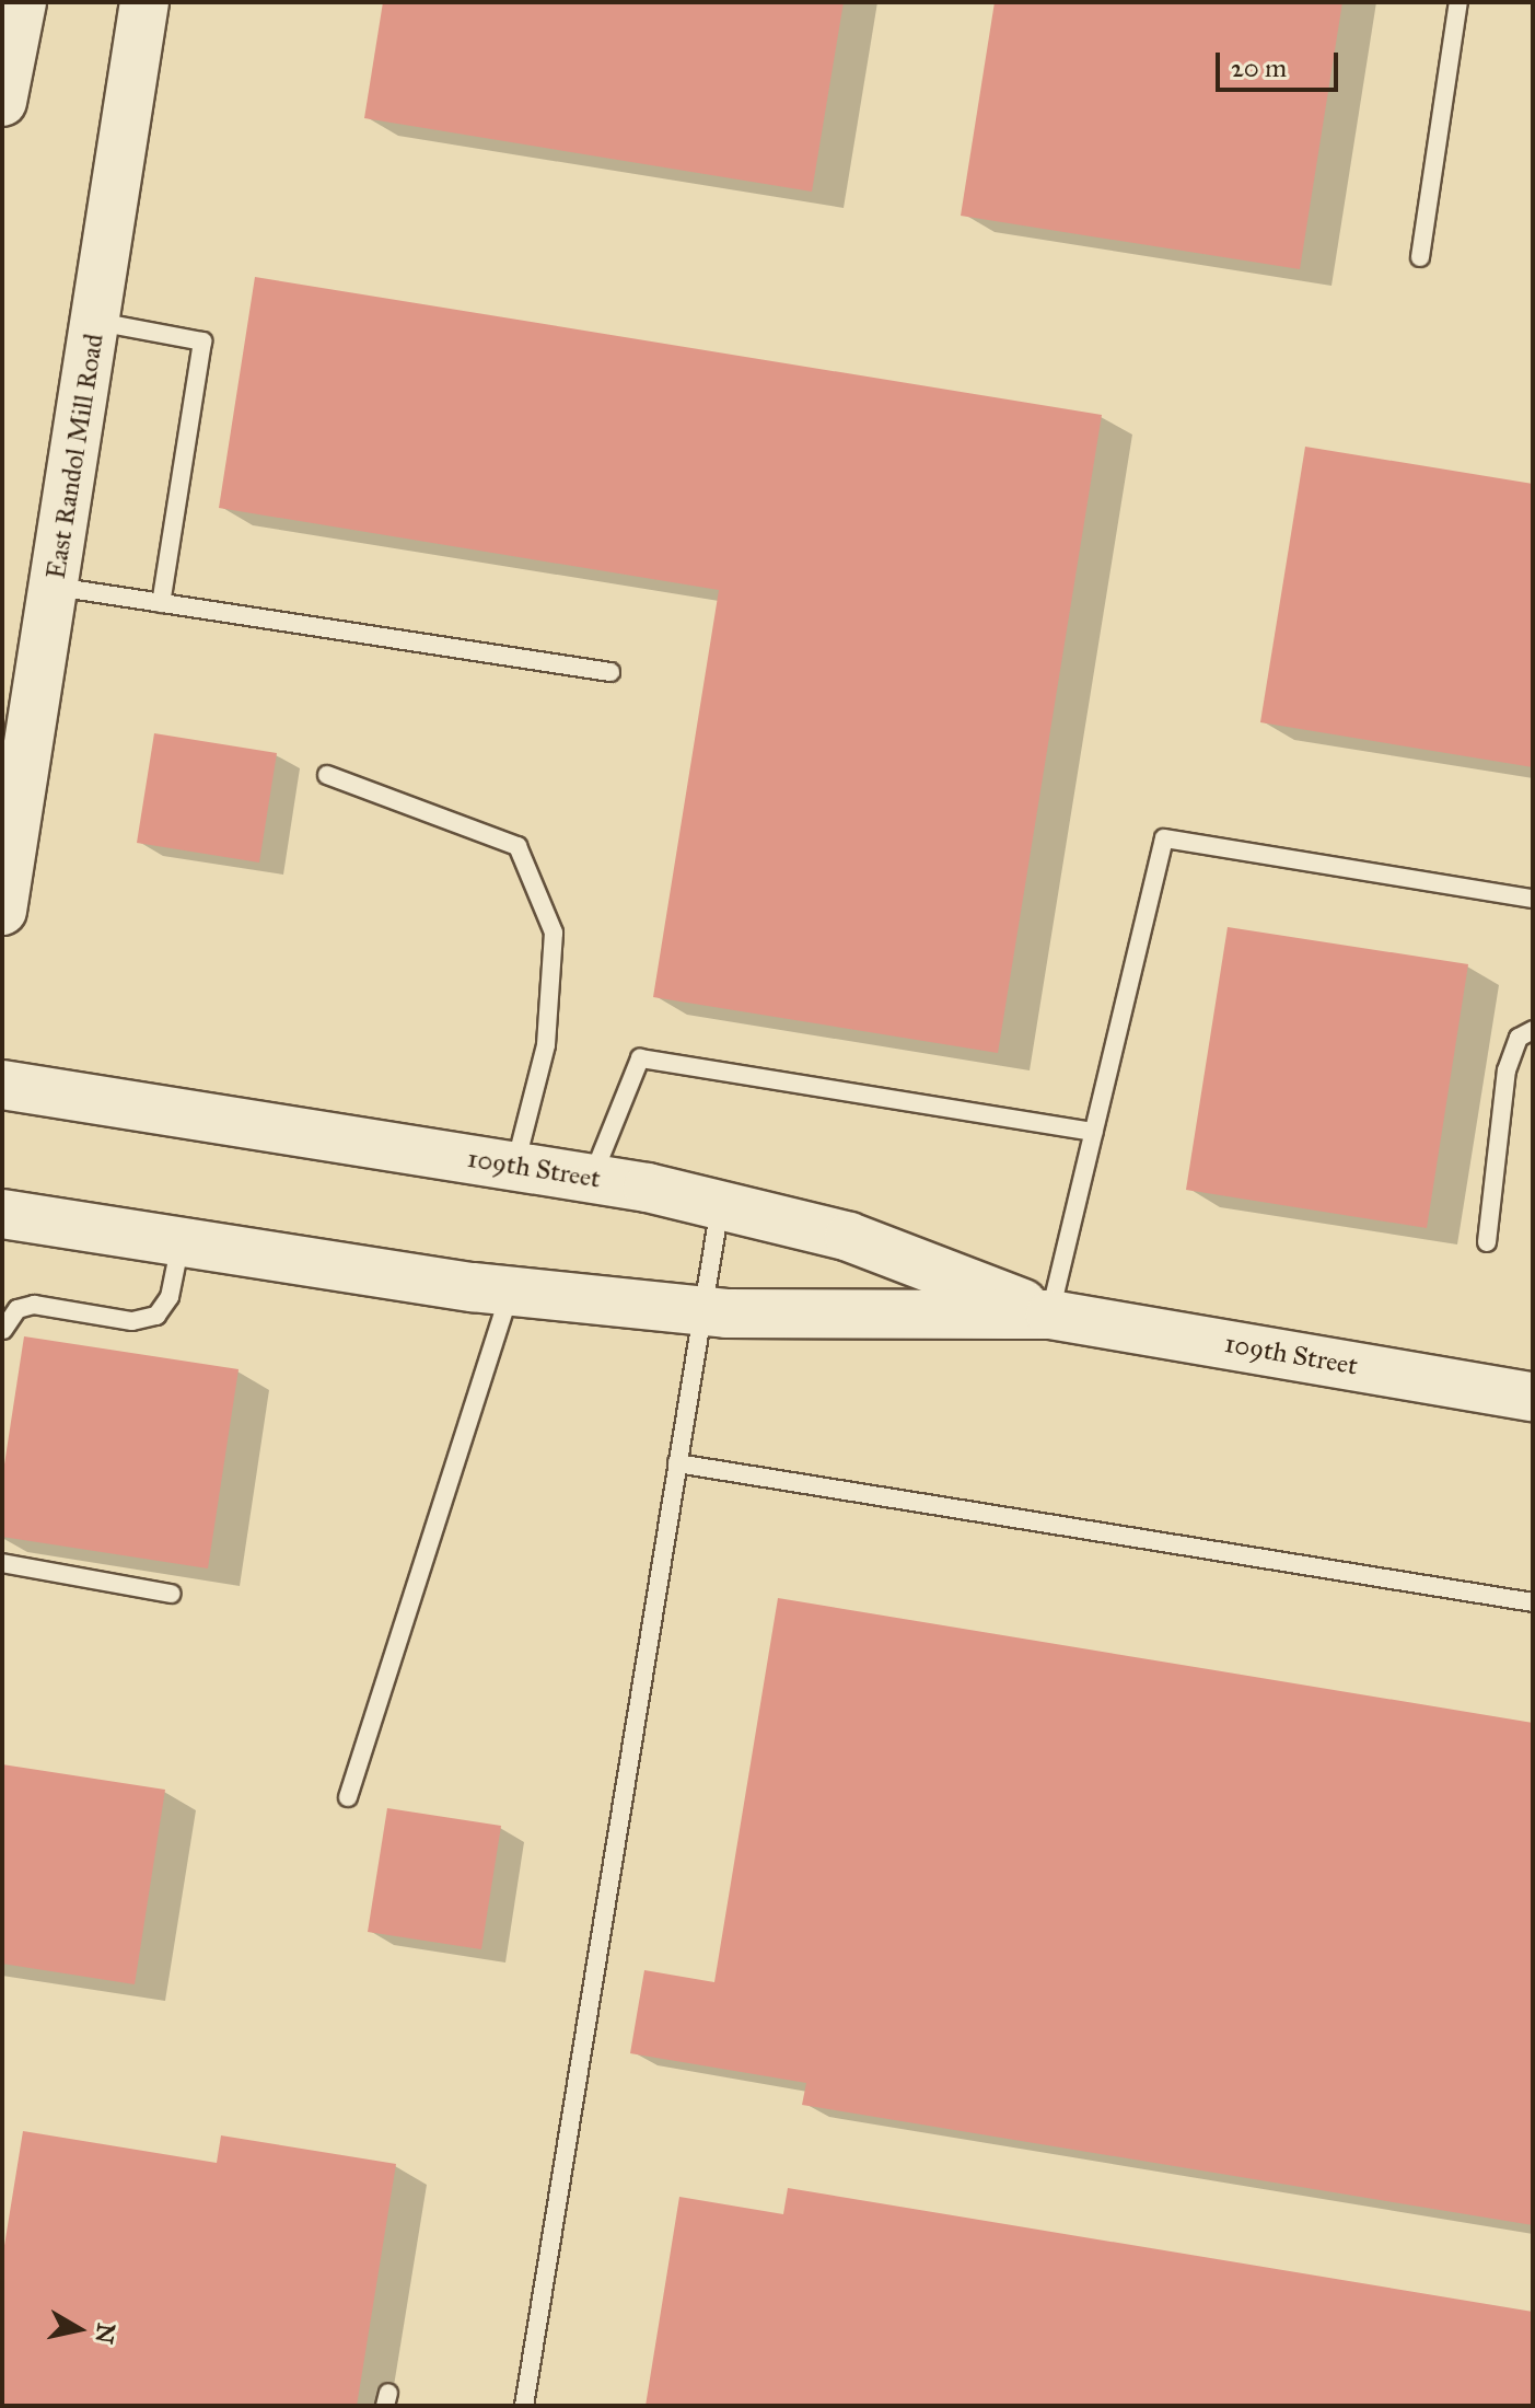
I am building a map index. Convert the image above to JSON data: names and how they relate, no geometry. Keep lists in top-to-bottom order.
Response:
{
  "streets": {
    "street": ["East Randol Mill Road", "109th Street"]
  },
  "scale_bar": "20 m",
  "north": "right"
}
